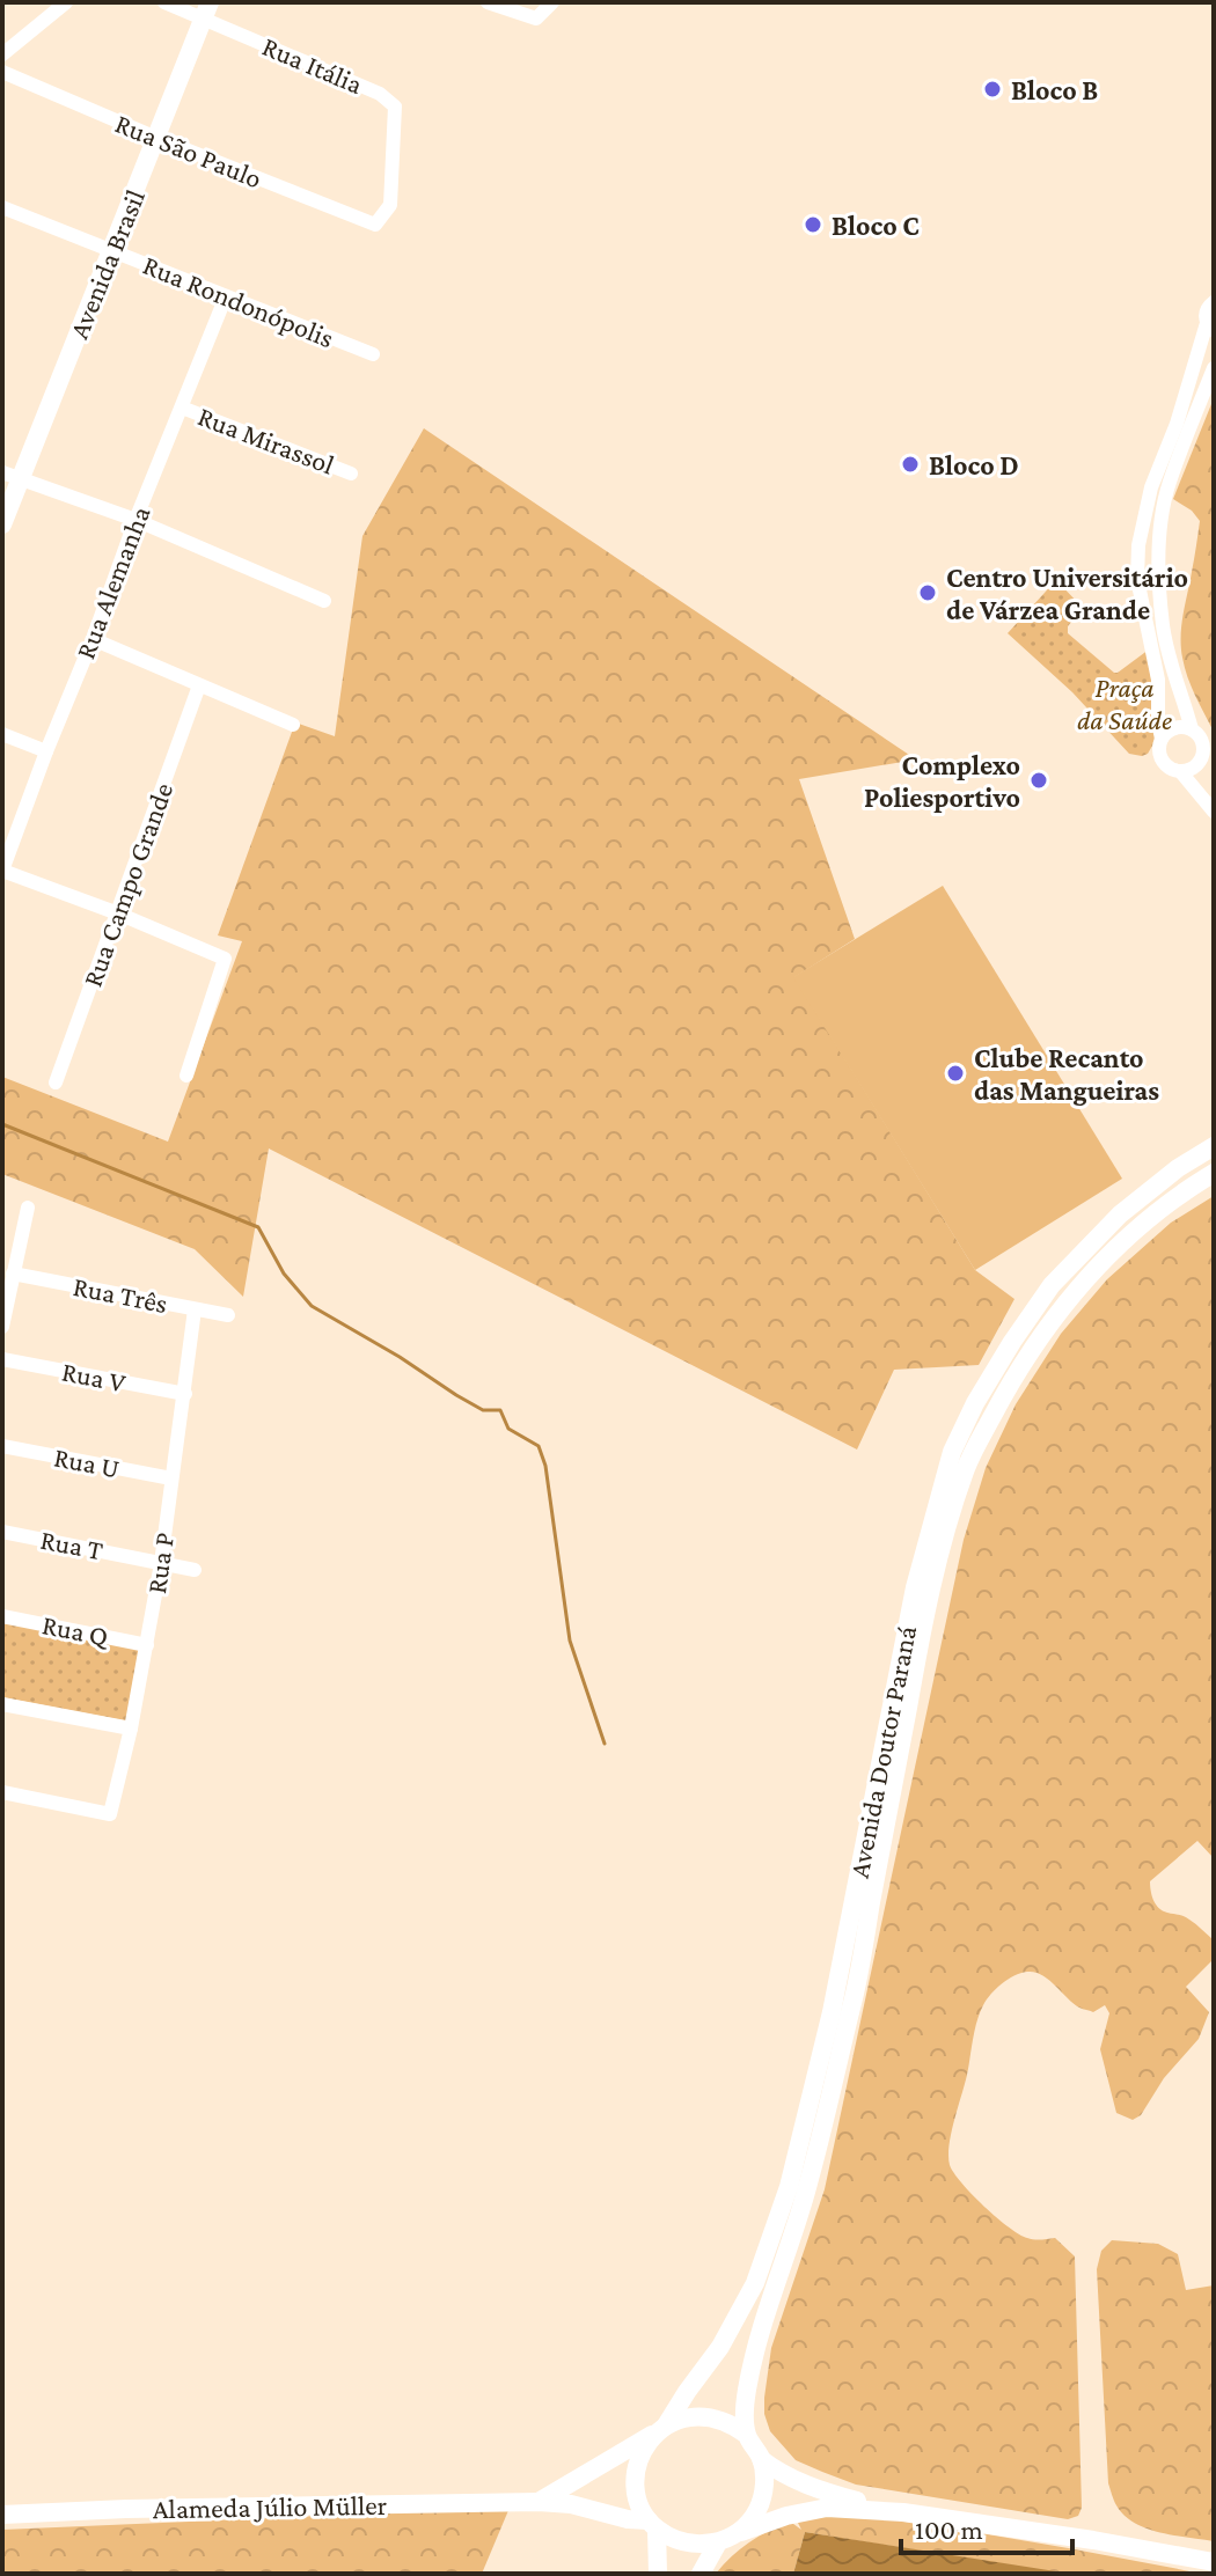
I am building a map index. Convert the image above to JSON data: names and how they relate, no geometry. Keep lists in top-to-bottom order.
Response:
{
  "streets": {
    "main road": ["Avenida Brasil", "Avenida Doutor Paraná", "Alameda Júlio Müller"],
    "street": [
      "Rua Itália",
      "Rua São Paulo",
      "Rua Rondonópolis",
      "Rua Mirassol",
      "Rua Alemanha",
      "Rua Campo Grande",
      "Rua Três",
      "Rua V",
      "Rua U",
      "Rua T",
      "Rua P",
      "Rua Q"
    ]
  },
  "crossings": [
    ["Rua Itália", "Rua São Paulo"],
    ["Rua Itália", "Avenida Brasil"],
    ["Rua São Paulo", "Avenida Brasil"],
    ["Avenida Brasil", "Rua Rondonópolis"],
    ["Rua Rondonópolis", "Rua Alemanha"],
    ["Rua Mirassol", "Rua Alemanha"],
    ["Rua Três", "Rua P"],
    ["Rua V", "Rua P"],
    ["Rua U", "Rua P"],
    ["Rua T", "Rua P"],
    ["Rua P", "Rua Q"],
    ["Avenida Doutor Paraná", "Alameda Júlio Müller"]
  ],
  "parks": ["Praça da Saúde"],
  "places": [
    "Bloco B",
    "Bloco C",
    "Bloco D",
    "Centro Universitário de Várzea Grande",
    "Complexo Poliesportivo",
    "Clube Recanto das Mangueiras"
  ],
  "scale_bar": "100 m"
}
